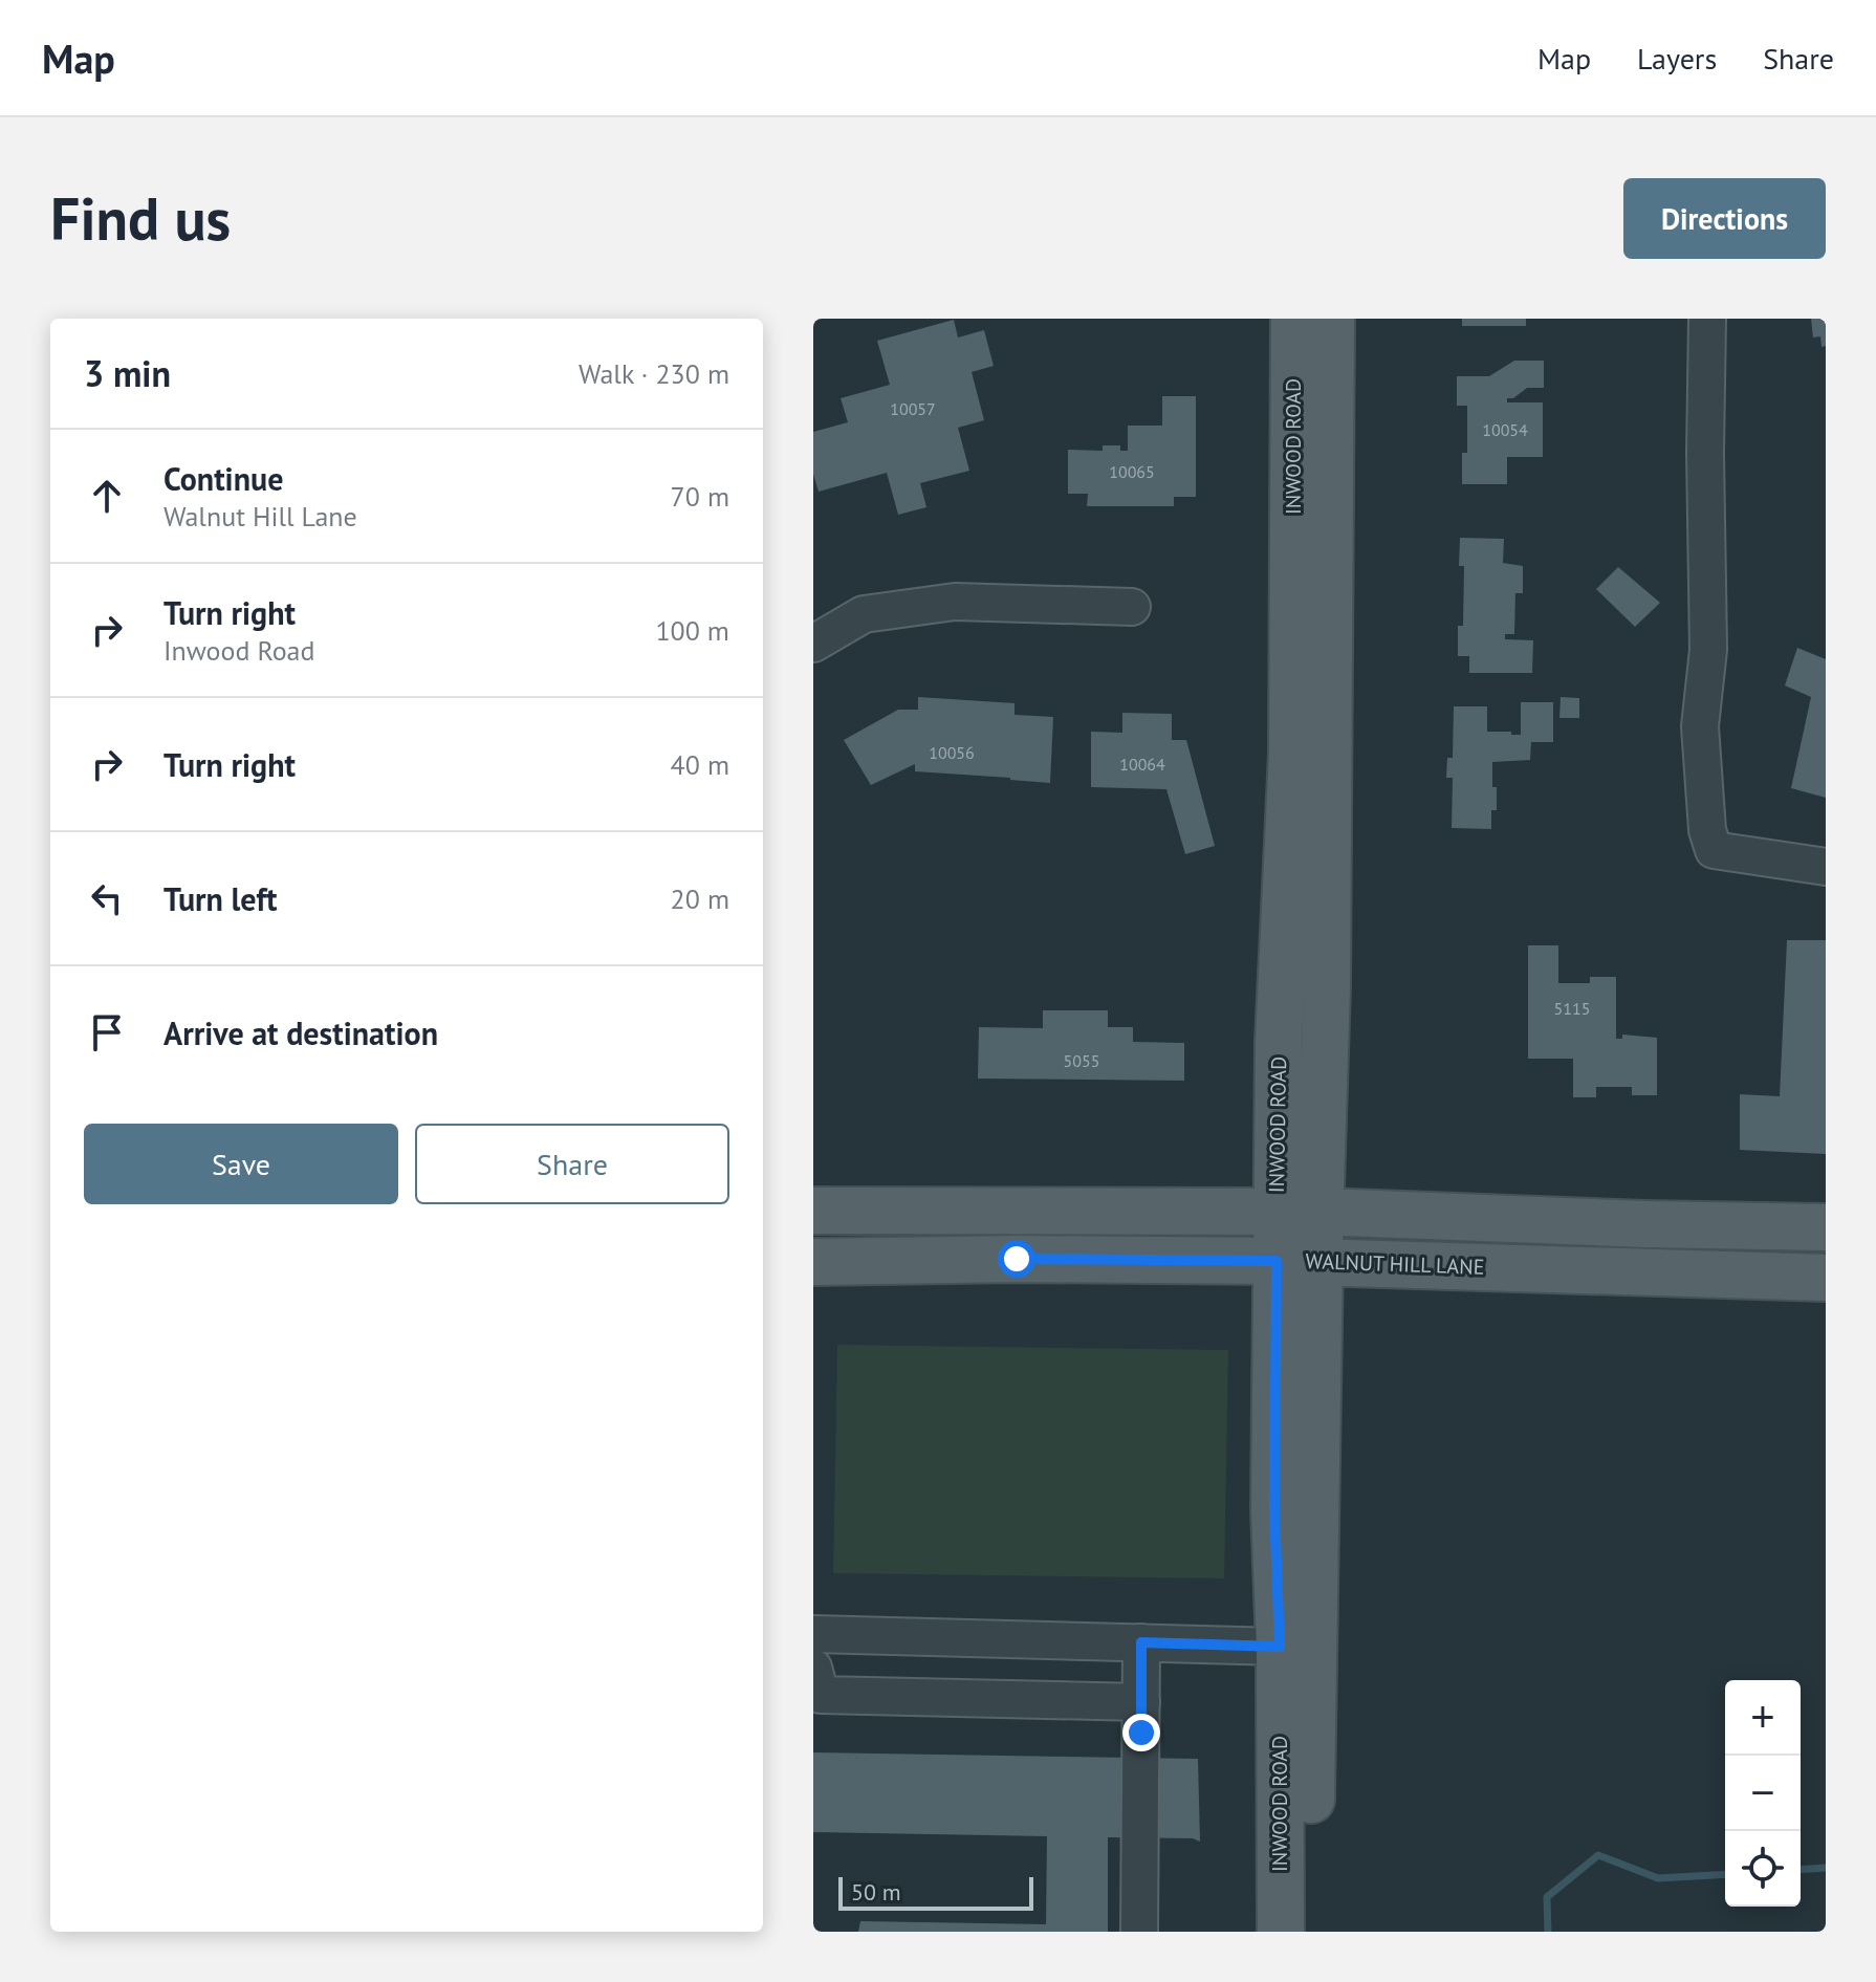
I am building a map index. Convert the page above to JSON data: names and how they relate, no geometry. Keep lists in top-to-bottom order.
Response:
{
  "streets": {
    "main road": ["INWOOD ROAD", "WALNUT HILL LANE"]
  },
  "crossings": [
    ["INWOOD ROAD", "WALNUT HILL LANE"]
  ],
  "house_numbers": [
    "10057",
    "10054",
    "10065",
    "10056",
    "10064",
    "5115",
    "5055"
  ],
  "scale_bar": "50 m",
  "page": {
    "header": "Map",
    "nav": ["Map", "Layers", "Share"],
    "buttons": [
      "Directions",
      ["Save", "Share"]
    ],
    "title": "Find us",
    "heading": ["3 min", "Walk · 230 m"],
    "list": [
      ["Continue", "Walnut Hill Lane", "70 m"],
      ["Turn right", "Inwood Road", "100 m"],
      ["Turn right", "40 m"],
      ["Turn left", "20 m"],
      "Arrive at destination"
    ],
    "map_buttons": ["+", "−"],
    "scale": "50 m"
  }
}
